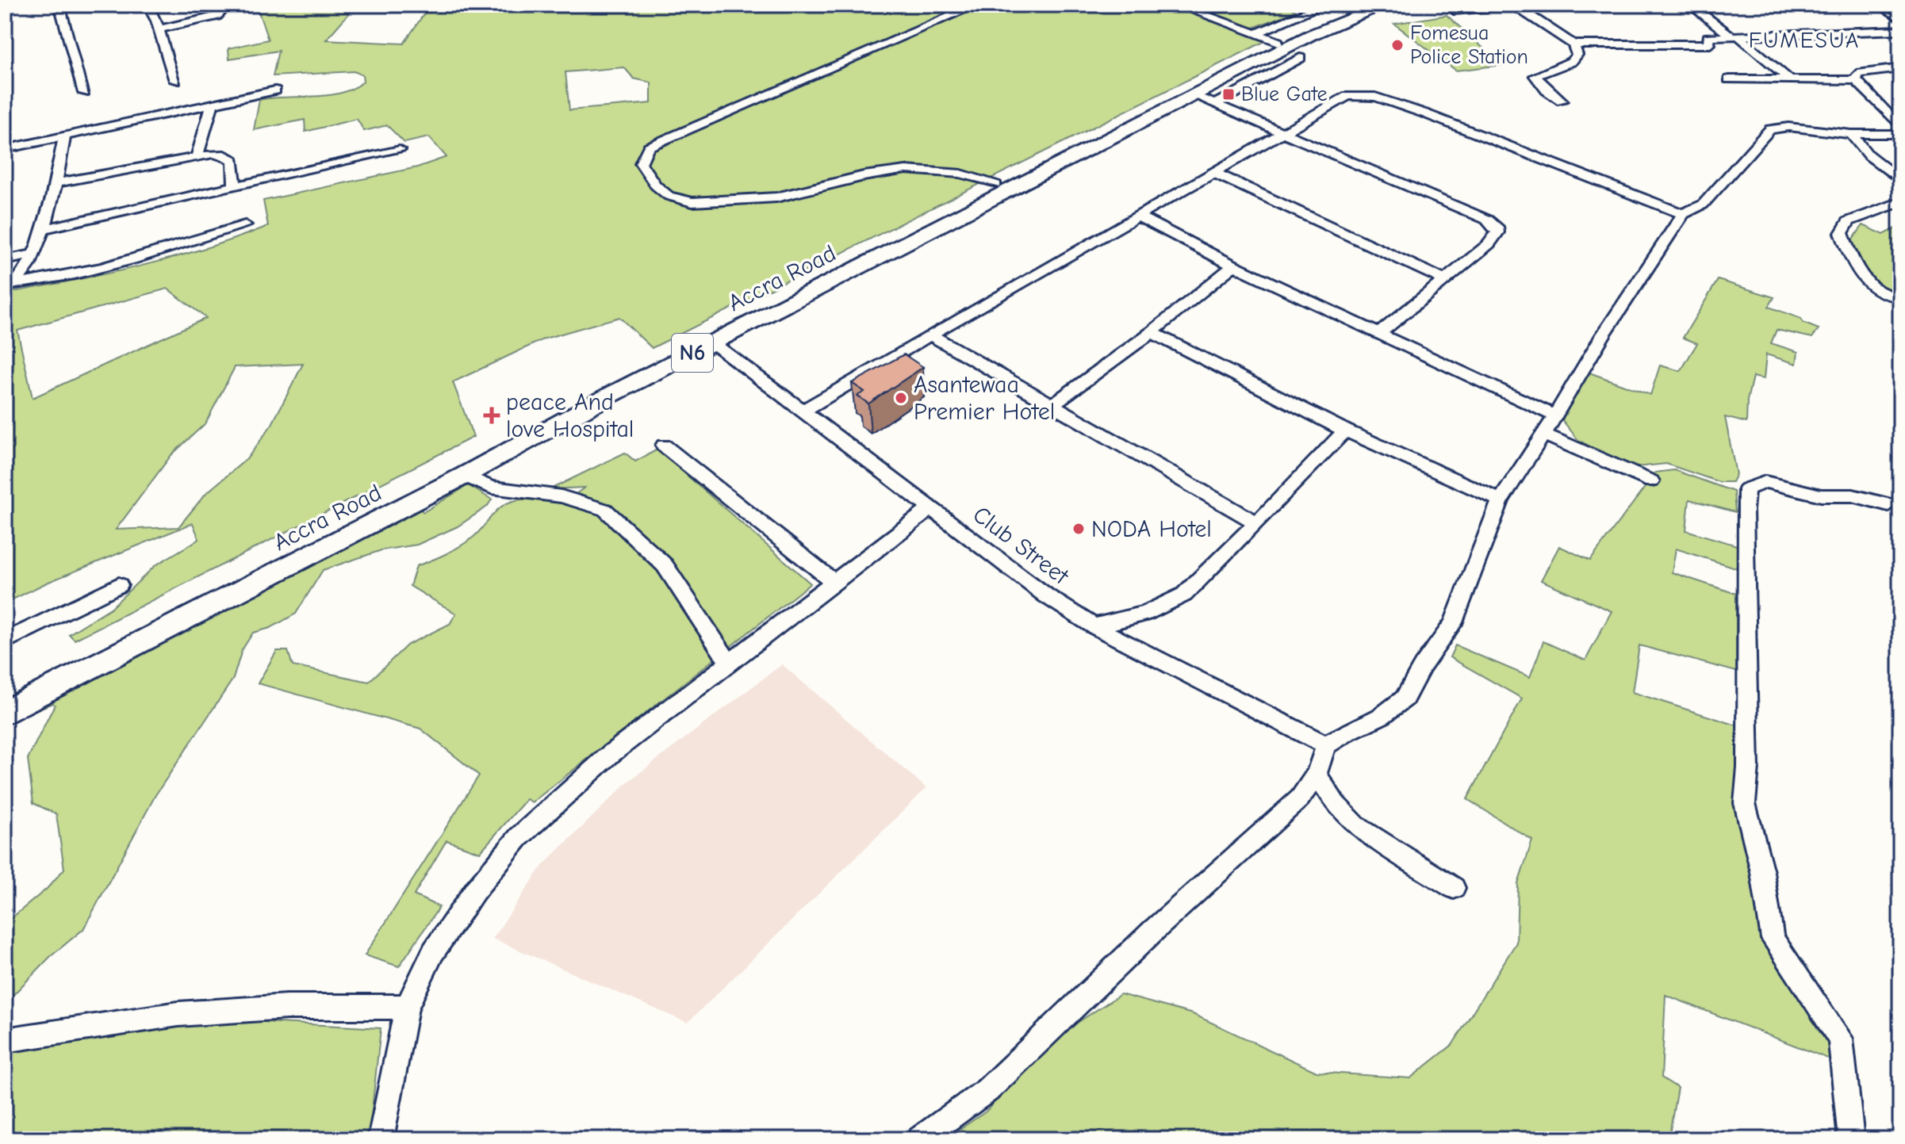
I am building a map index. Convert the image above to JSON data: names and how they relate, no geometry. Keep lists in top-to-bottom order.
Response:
{
  "streets": {
    "highway": ["Accra Road", "N6"],
    "street": ["Club Street"]
  },
  "crossings": [
    ["Accra Road", "Club Street"]
  ],
  "districts": ["FUMESUA"],
  "places": {
    "other": ["Fomesua Police Station", "Asantewaa Premier Hotel", "NODA Hotel"],
    "transit": ["Blue Gate"],
    "health": ["peace And love Hospital"]
  }
}
